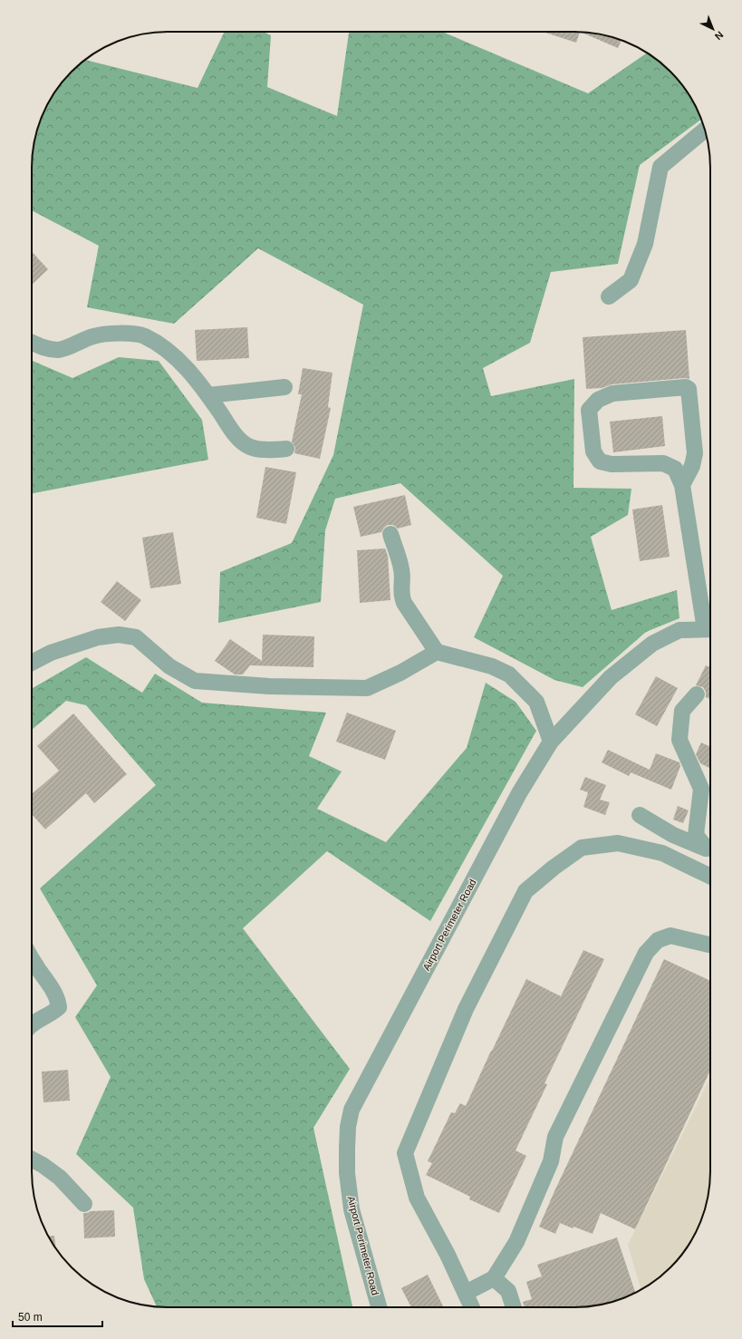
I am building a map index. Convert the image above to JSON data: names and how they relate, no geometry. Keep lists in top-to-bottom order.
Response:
{
  "streets": {
    "street": ["Airport Perimeter Road"]
  },
  "scale_bar": "50 m",
  "north": "bottom right"
}
